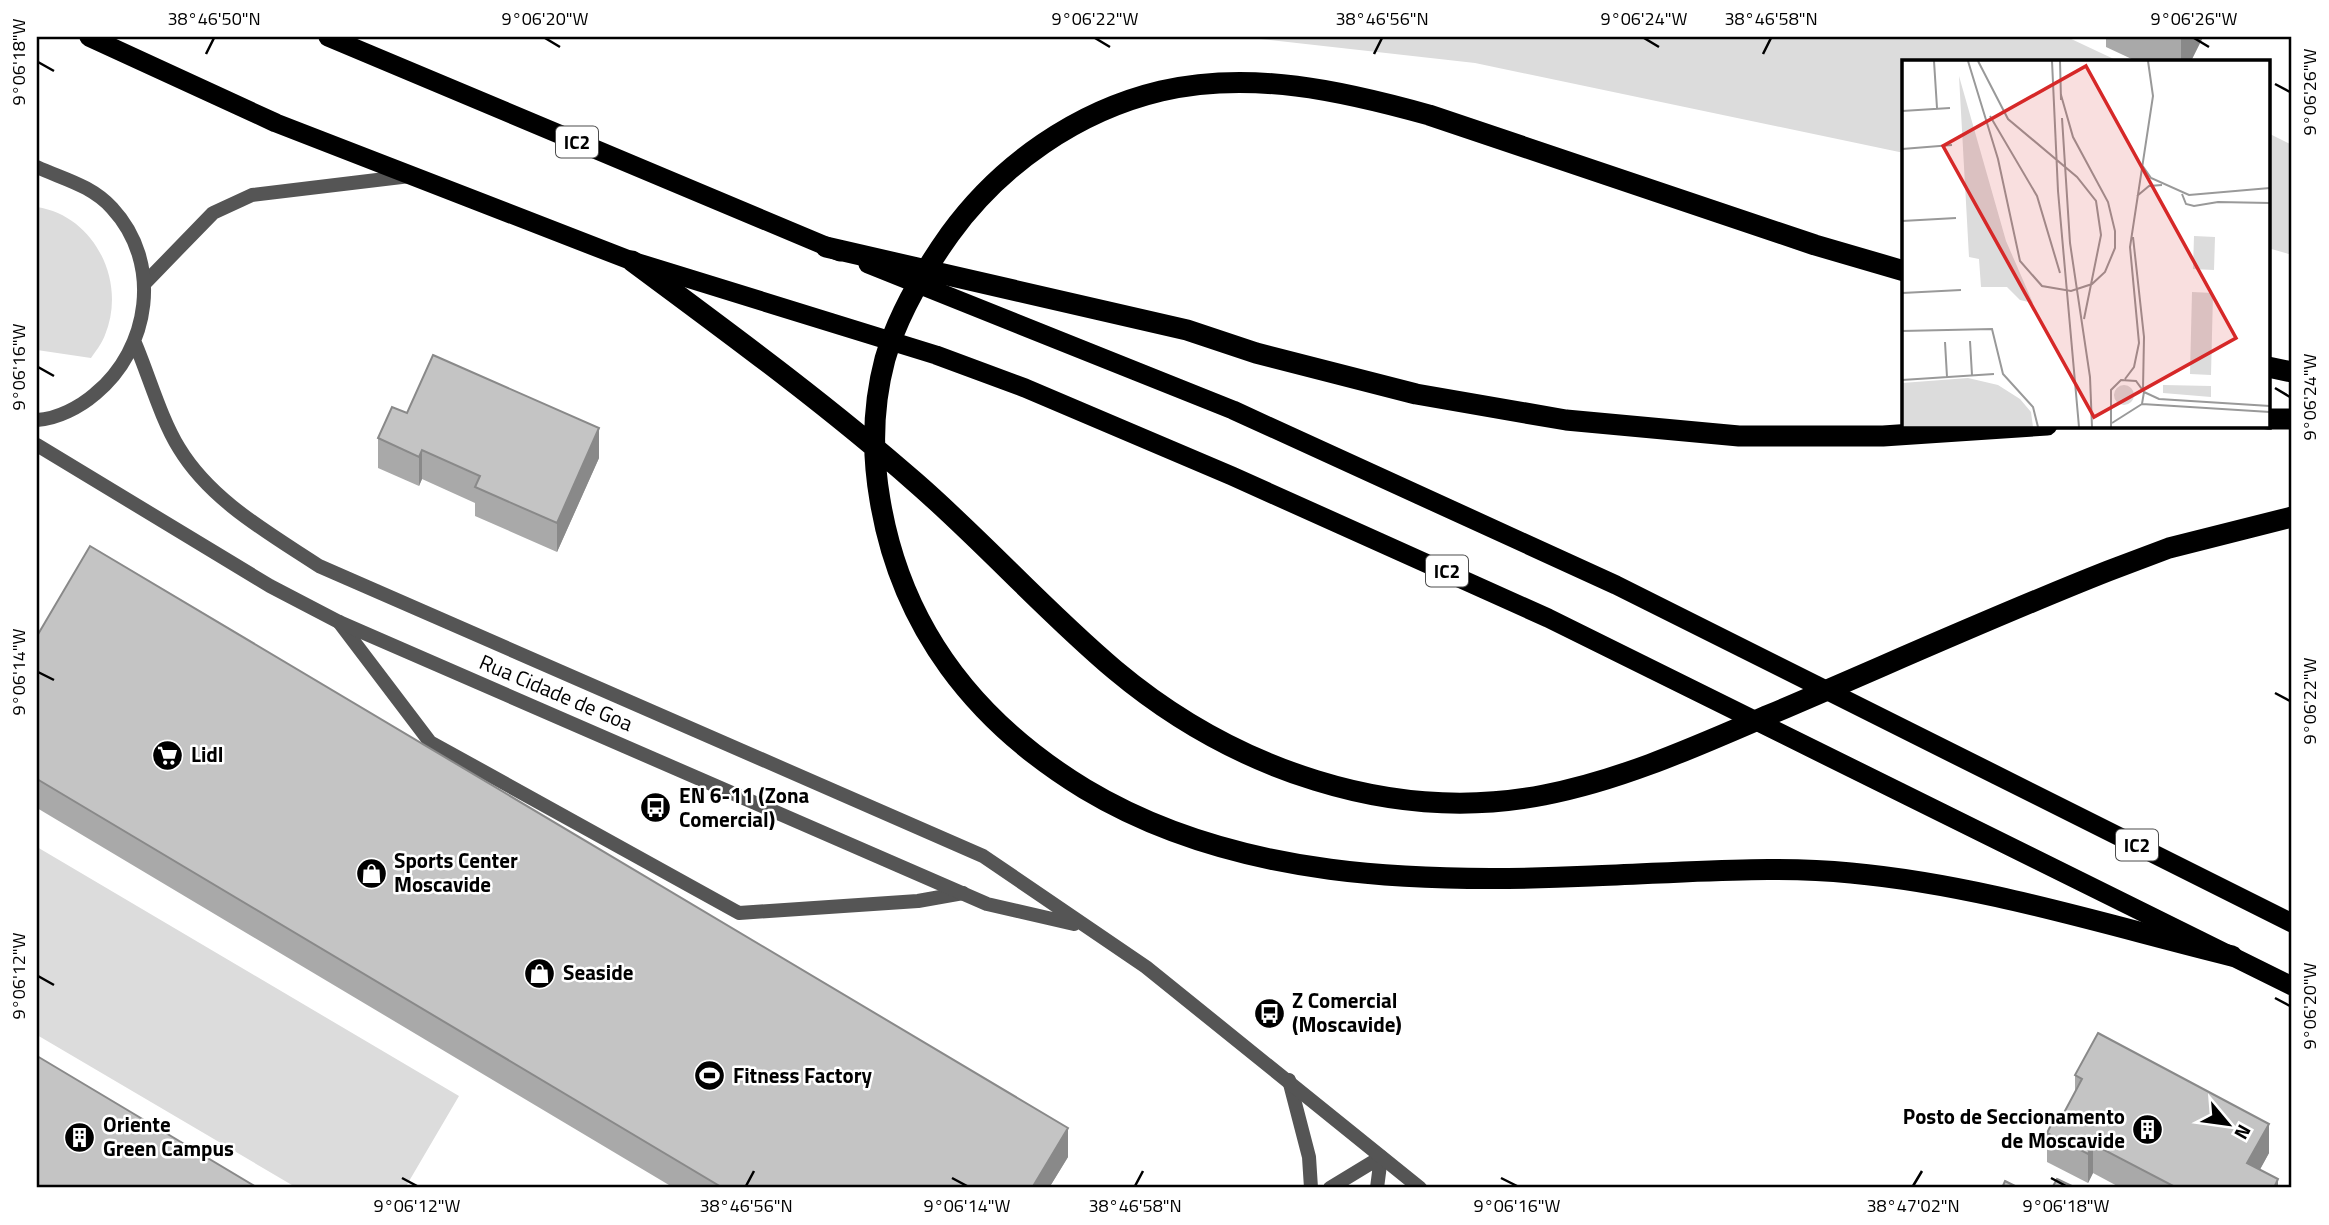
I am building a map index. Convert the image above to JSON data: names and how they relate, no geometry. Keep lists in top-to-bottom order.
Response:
{
  "streets": {
    "highway": ["IC2"],
    "street": ["Rua Cidade de Goa"]
  },
  "places": {
    "supermarket": ["Lidl"],
    "bus stop": ["EN 6-11 (Zona Comercial)", "Z Comercial (Moscavide)"],
    "shop": ["Sports Center Moscavide", "Seaside"],
    "sports": ["Fitness Factory"],
    "building": ["Posto de Seccionamento de Moscavide", "Oriente Green Campus"]
  },
  "north": "bottom right",
  "coordinates": [
    "38°46'50\"N",
    "9°06'20\"W",
    "9°06'22\"W",
    "38°46'56\"N",
    "9°06'24\"W",
    "38°46'58\"N",
    "9°06'26\"W",
    "9°06'18\"W",
    "9°06'16\"W",
    "9°06'14\"W",
    "9°06'12\"W",
    "38°47'02\"N"
  ]
}
